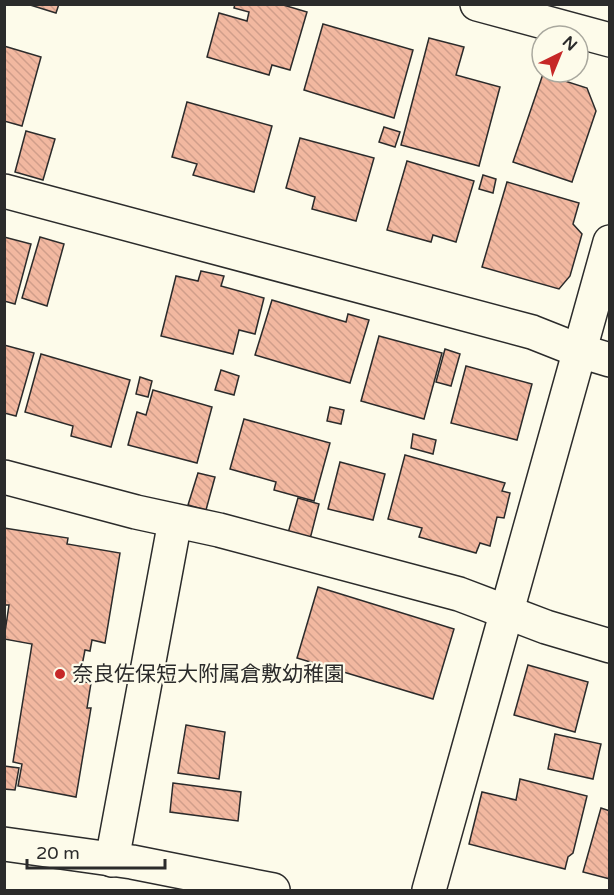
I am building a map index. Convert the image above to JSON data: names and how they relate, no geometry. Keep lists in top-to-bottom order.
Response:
{
  "places": ["奈良佐保短大附属倉敷幼稚園"],
  "scale_bar": "20 m",
  "north": "top right"
}
